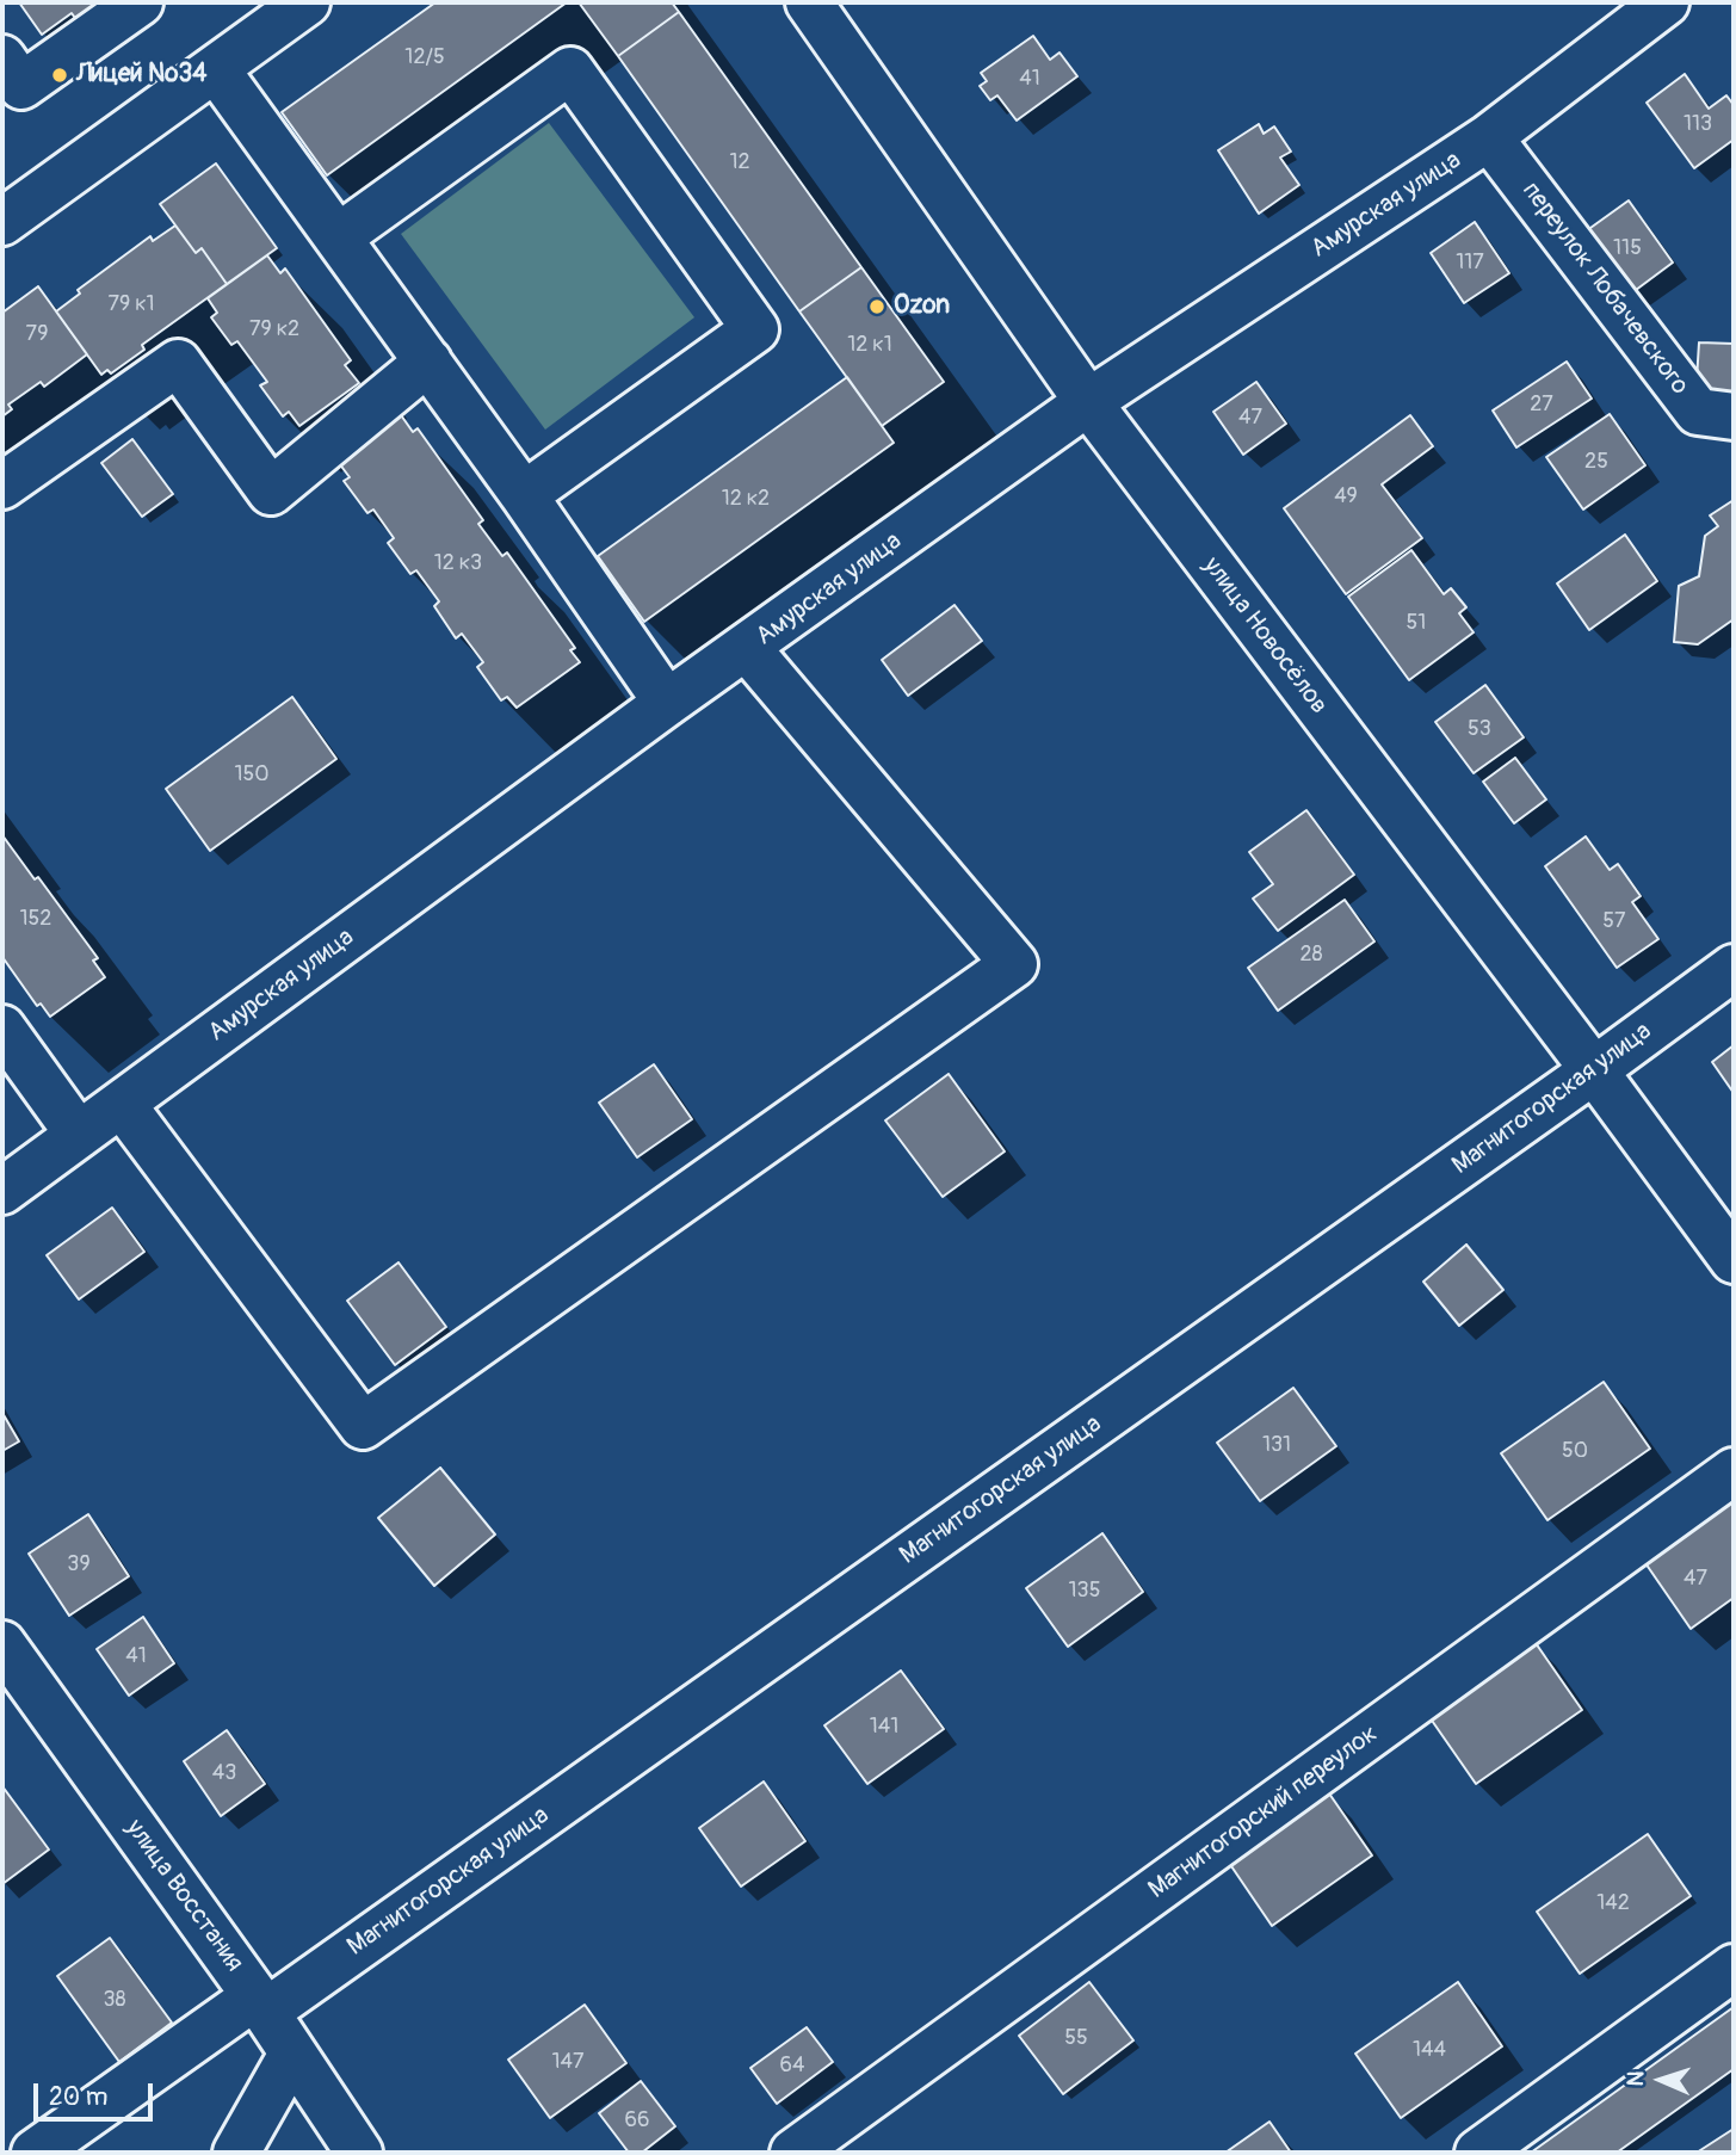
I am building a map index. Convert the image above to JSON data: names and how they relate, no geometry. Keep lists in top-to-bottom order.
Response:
{
  "streets": {
    "street": [
      "Амурская улица",
      "переулок Лобачевского",
      "улица Новосёлов",
      "Магнитогорская улица",
      "Магнитогорский переулок",
      "улица Восстания"
    ]
  },
  "crossings": [
    ["Амурская улица", "переулок Лобачевского"],
    ["Амурская улица", "улица Новосёлов"],
    ["улица Новосёлов", "Магнитогорская улица"],
    ["Магнитогорская улица", "улица Восстания"]
  ],
  "places": ["Лицей №34", "Ozon"],
  "house_numbers": [
    "12/5",
    "41",
    "113",
    "12",
    "115",
    "117",
    "79 к1",
    "79 к2",
    "79",
    "12 к1",
    "27",
    "47",
    "25",
    "49",
    "12 к2",
    "12 к3",
    "51",
    "53",
    "150",
    "152",
    "57",
    "28",
    "131",
    "50",
    "39",
    "47",
    "135",
    "41",
    "141",
    "43",
    "142",
    "38",
    "55",
    "144",
    "147",
    "64",
    "66"
  ],
  "scale_bar": "20 m",
  "north": "left"
}
